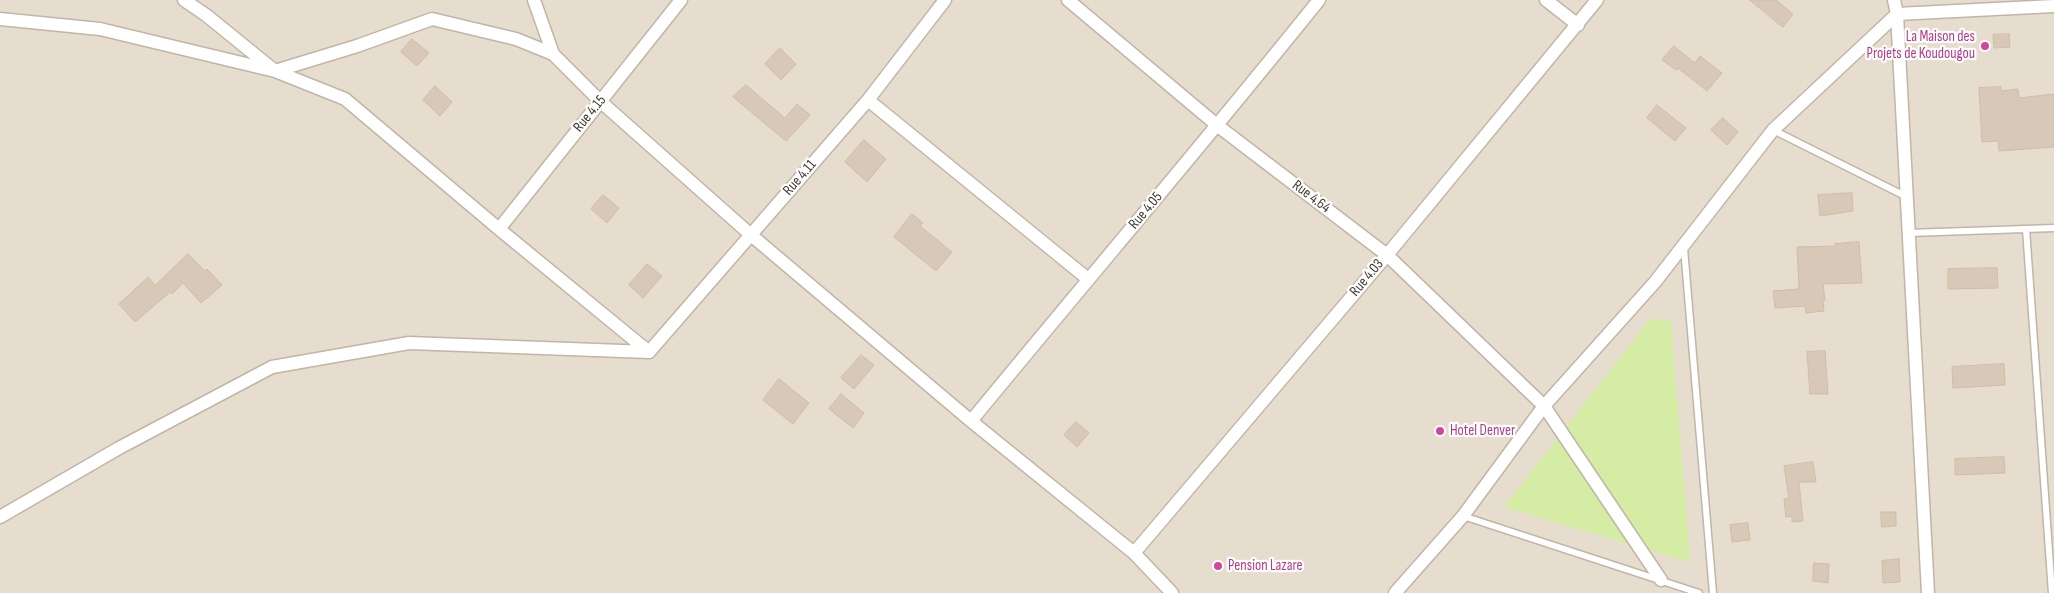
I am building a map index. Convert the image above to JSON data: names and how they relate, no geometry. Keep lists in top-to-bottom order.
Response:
{
  "streets": {
    "street": [
      "Rue 4.15",
      "Rue 4.11",
      "Rue 4.64",
      "Rue 4.05",
      "Rue 4.03"
    ]
  },
  "crossings": [
    ["Rue 4.64", "Rue 4.05"],
    ["Rue 4.64", "Rue 4.03"]
  ],
  "places": ["La Maison des Projets de Koudougou", "Hotel Denver", "Pension Lazare"]
}
